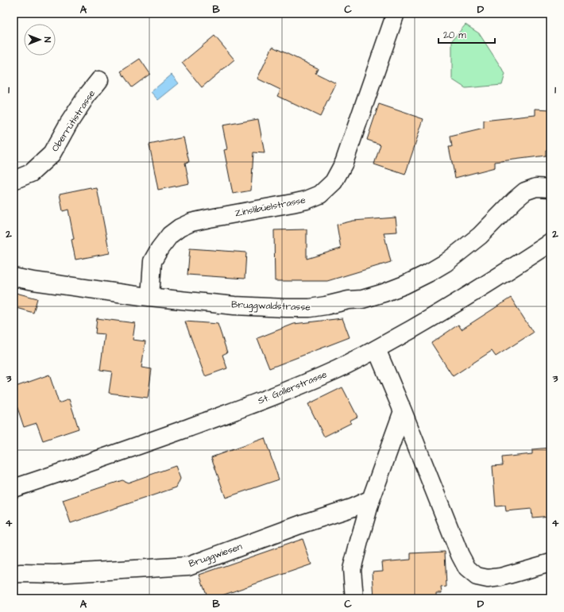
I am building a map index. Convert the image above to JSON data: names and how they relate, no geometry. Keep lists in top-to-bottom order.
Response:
{
  "streets": {
    "street": [
      "Oberrütistrasse",
      "Zinslibüelstrasse",
      "Bruggwaldstrasse",
      "St. Gallerstrasse",
      "Bruggwiesen"
    ]
  },
  "crossings": [
    ["Zinslibüelstrasse", "Bruggwaldstrasse"]
  ],
  "scale_bar": "20 m",
  "north": "right",
  "grid": {
    "columns": [
      "A",
      "B",
      "C",
      "D"
    ],
    "rows": [
      "1",
      "2",
      "3",
      "4"
    ]
  }
}
